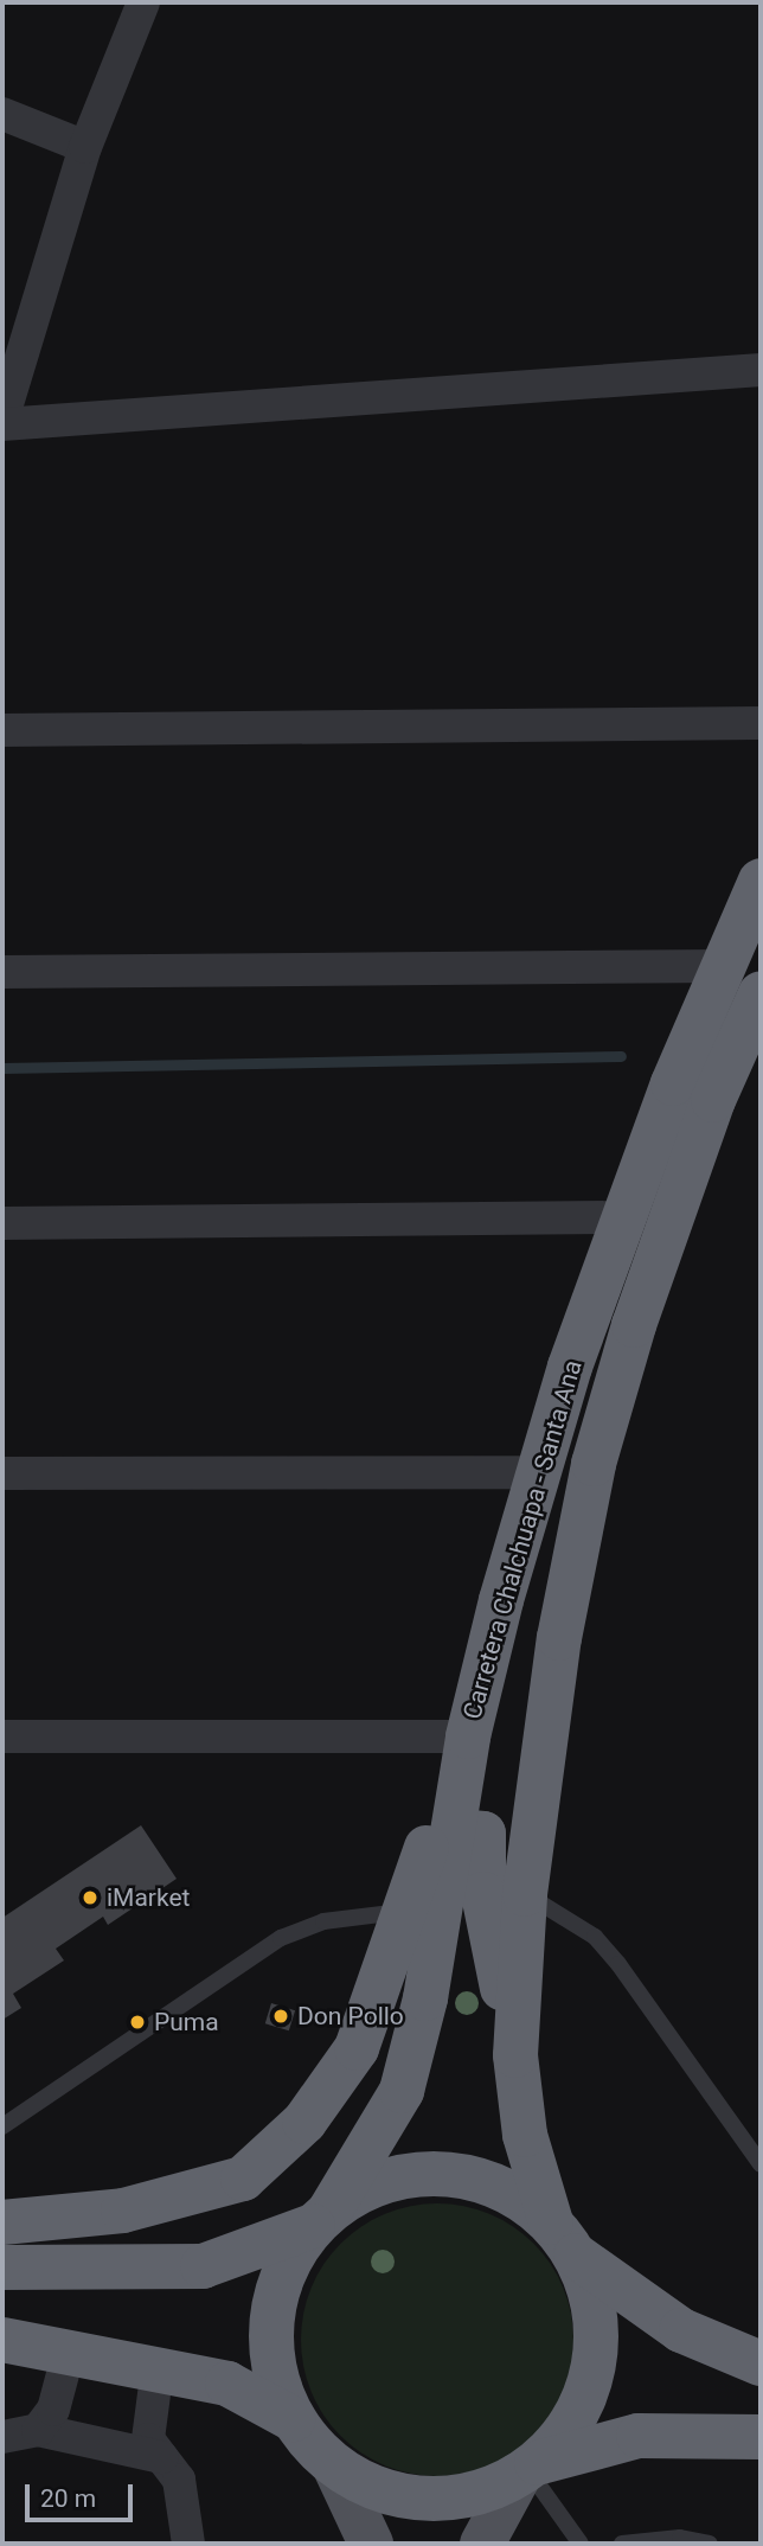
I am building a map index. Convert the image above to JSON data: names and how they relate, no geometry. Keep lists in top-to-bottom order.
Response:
{
  "streets": {
    "highway": ["Carretera Chalchuapa - Santa Ana"]
  },
  "places": ["iMarket", "Don Pollo", "Puma"],
  "scale_bar": "20 m"
}
